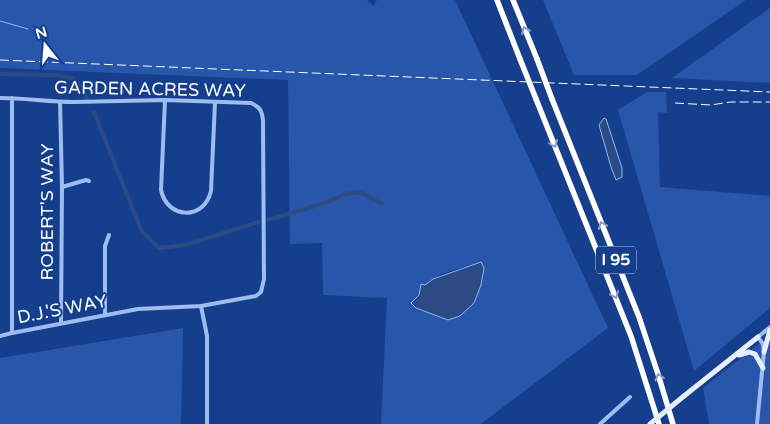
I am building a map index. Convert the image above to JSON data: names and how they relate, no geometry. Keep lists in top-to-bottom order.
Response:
{
  "streets": {
    "highway": ["I 95"],
    "street": ["GARDEN ACRES WAY", "ROBERT'S WAY", "D.J.'S WAY"]
  },
  "crossings": [
    ["GARDEN ACRES WAY", "ROBERT'S WAY"],
    ["GARDEN ACRES WAY", "D.J.'S WAY"],
    ["ROBERT'S WAY", "D.J.'S WAY"]
  ],
  "north": "top"
}
